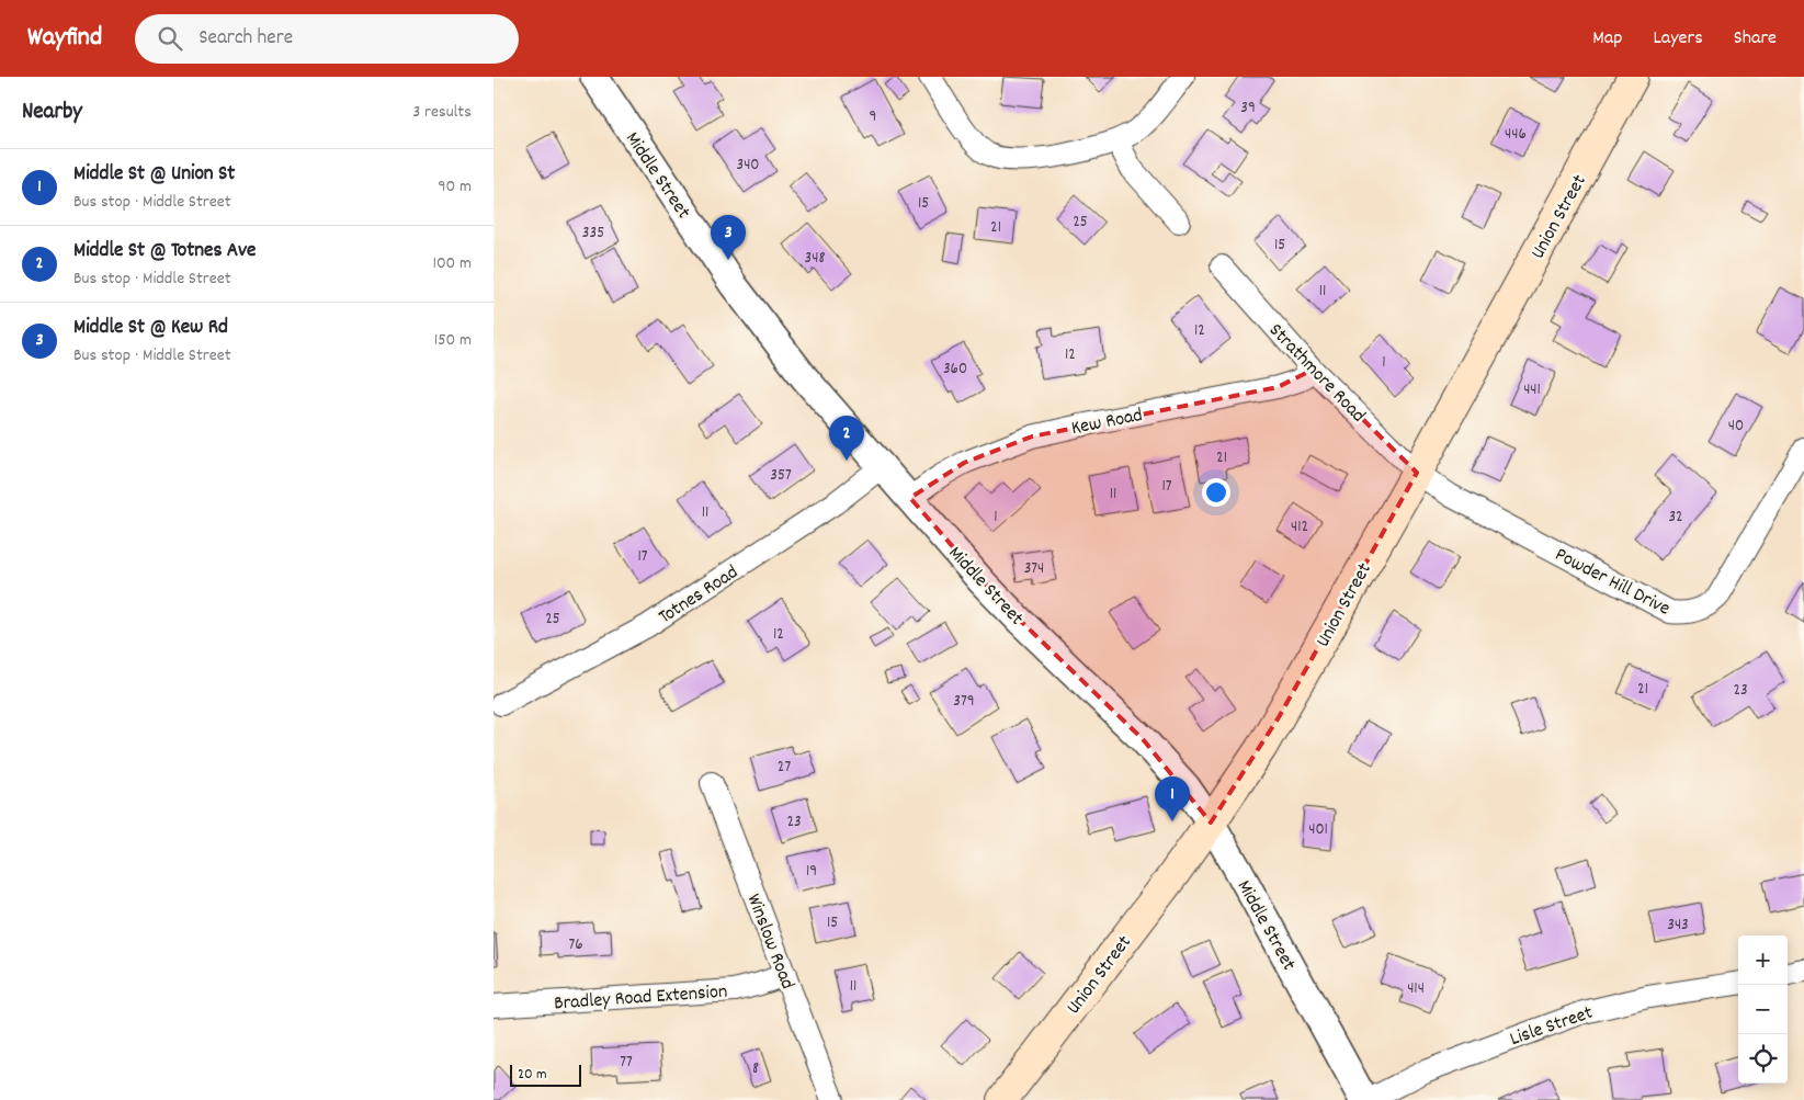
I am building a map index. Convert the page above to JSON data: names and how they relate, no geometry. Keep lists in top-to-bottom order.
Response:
{
  "streets": {
    "main road": ["Union Street"],
    "street": [
      "Middle Street",
      "Strathmore Road",
      "Kew Road",
      "Powder Hill Drive",
      "Totnes Road",
      "Winslow Road",
      "Bradley Road Extension",
      "Lisle Street"
    ]
  },
  "crossings": [
    ["Middle Street", "Union Street"],
    ["Middle Street", "Kew Road"],
    ["Middle Street", "Totnes Road"],
    ["Union Street", "Strathmore Road"],
    ["Union Street", "Powder Hill Drive"],
    ["Strathmore Road", "Kew Road"],
    ["Strathmore Road", "Powder Hill Drive"],
    ["Winslow Road", "Bradley Road Extension"]
  ],
  "house_numbers": [
    "39",
    "9",
    "446",
    "340",
    "15",
    "25",
    "21",
    "335",
    "15",
    "348",
    "11",
    "12",
    "12",
    "1",
    "360",
    "441",
    "40",
    "21",
    "357",
    "17",
    "11",
    "11",
    "1",
    "32",
    "412",
    "17",
    "374",
    "25",
    "12",
    "21",
    "23",
    "379",
    "27",
    "23",
    "401",
    "19",
    "15",
    "343",
    "76",
    "11",
    "414",
    "77",
    "8"
  ],
  "scale_bar": "20 m",
  "page": {
    "header": "Wayfind",
    "search": "Search here",
    "nav": ["Map", "Layers", "Share"],
    "heading": ["Nearby", "3 results"],
    "list": [
      {
        "mark": "1",
        "name": "Middle St @ Union St",
        "note": "Bus stop · Middle Street",
        "value": "90 m"
      },
      {
        "mark": "2",
        "name": "Middle St @ Totnes Ave",
        "note": "Bus stop · Middle Street",
        "value": "100 m"
      },
      {
        "mark": "3",
        "name": "Middle St @ Kew Rd",
        "note": "Bus stop · Middle Street",
        "value": "150 m"
      }
    ],
    "pins": ["3", "2", "1"],
    "map_buttons": ["+", "−"],
    "scale": "20 m"
  }
}
